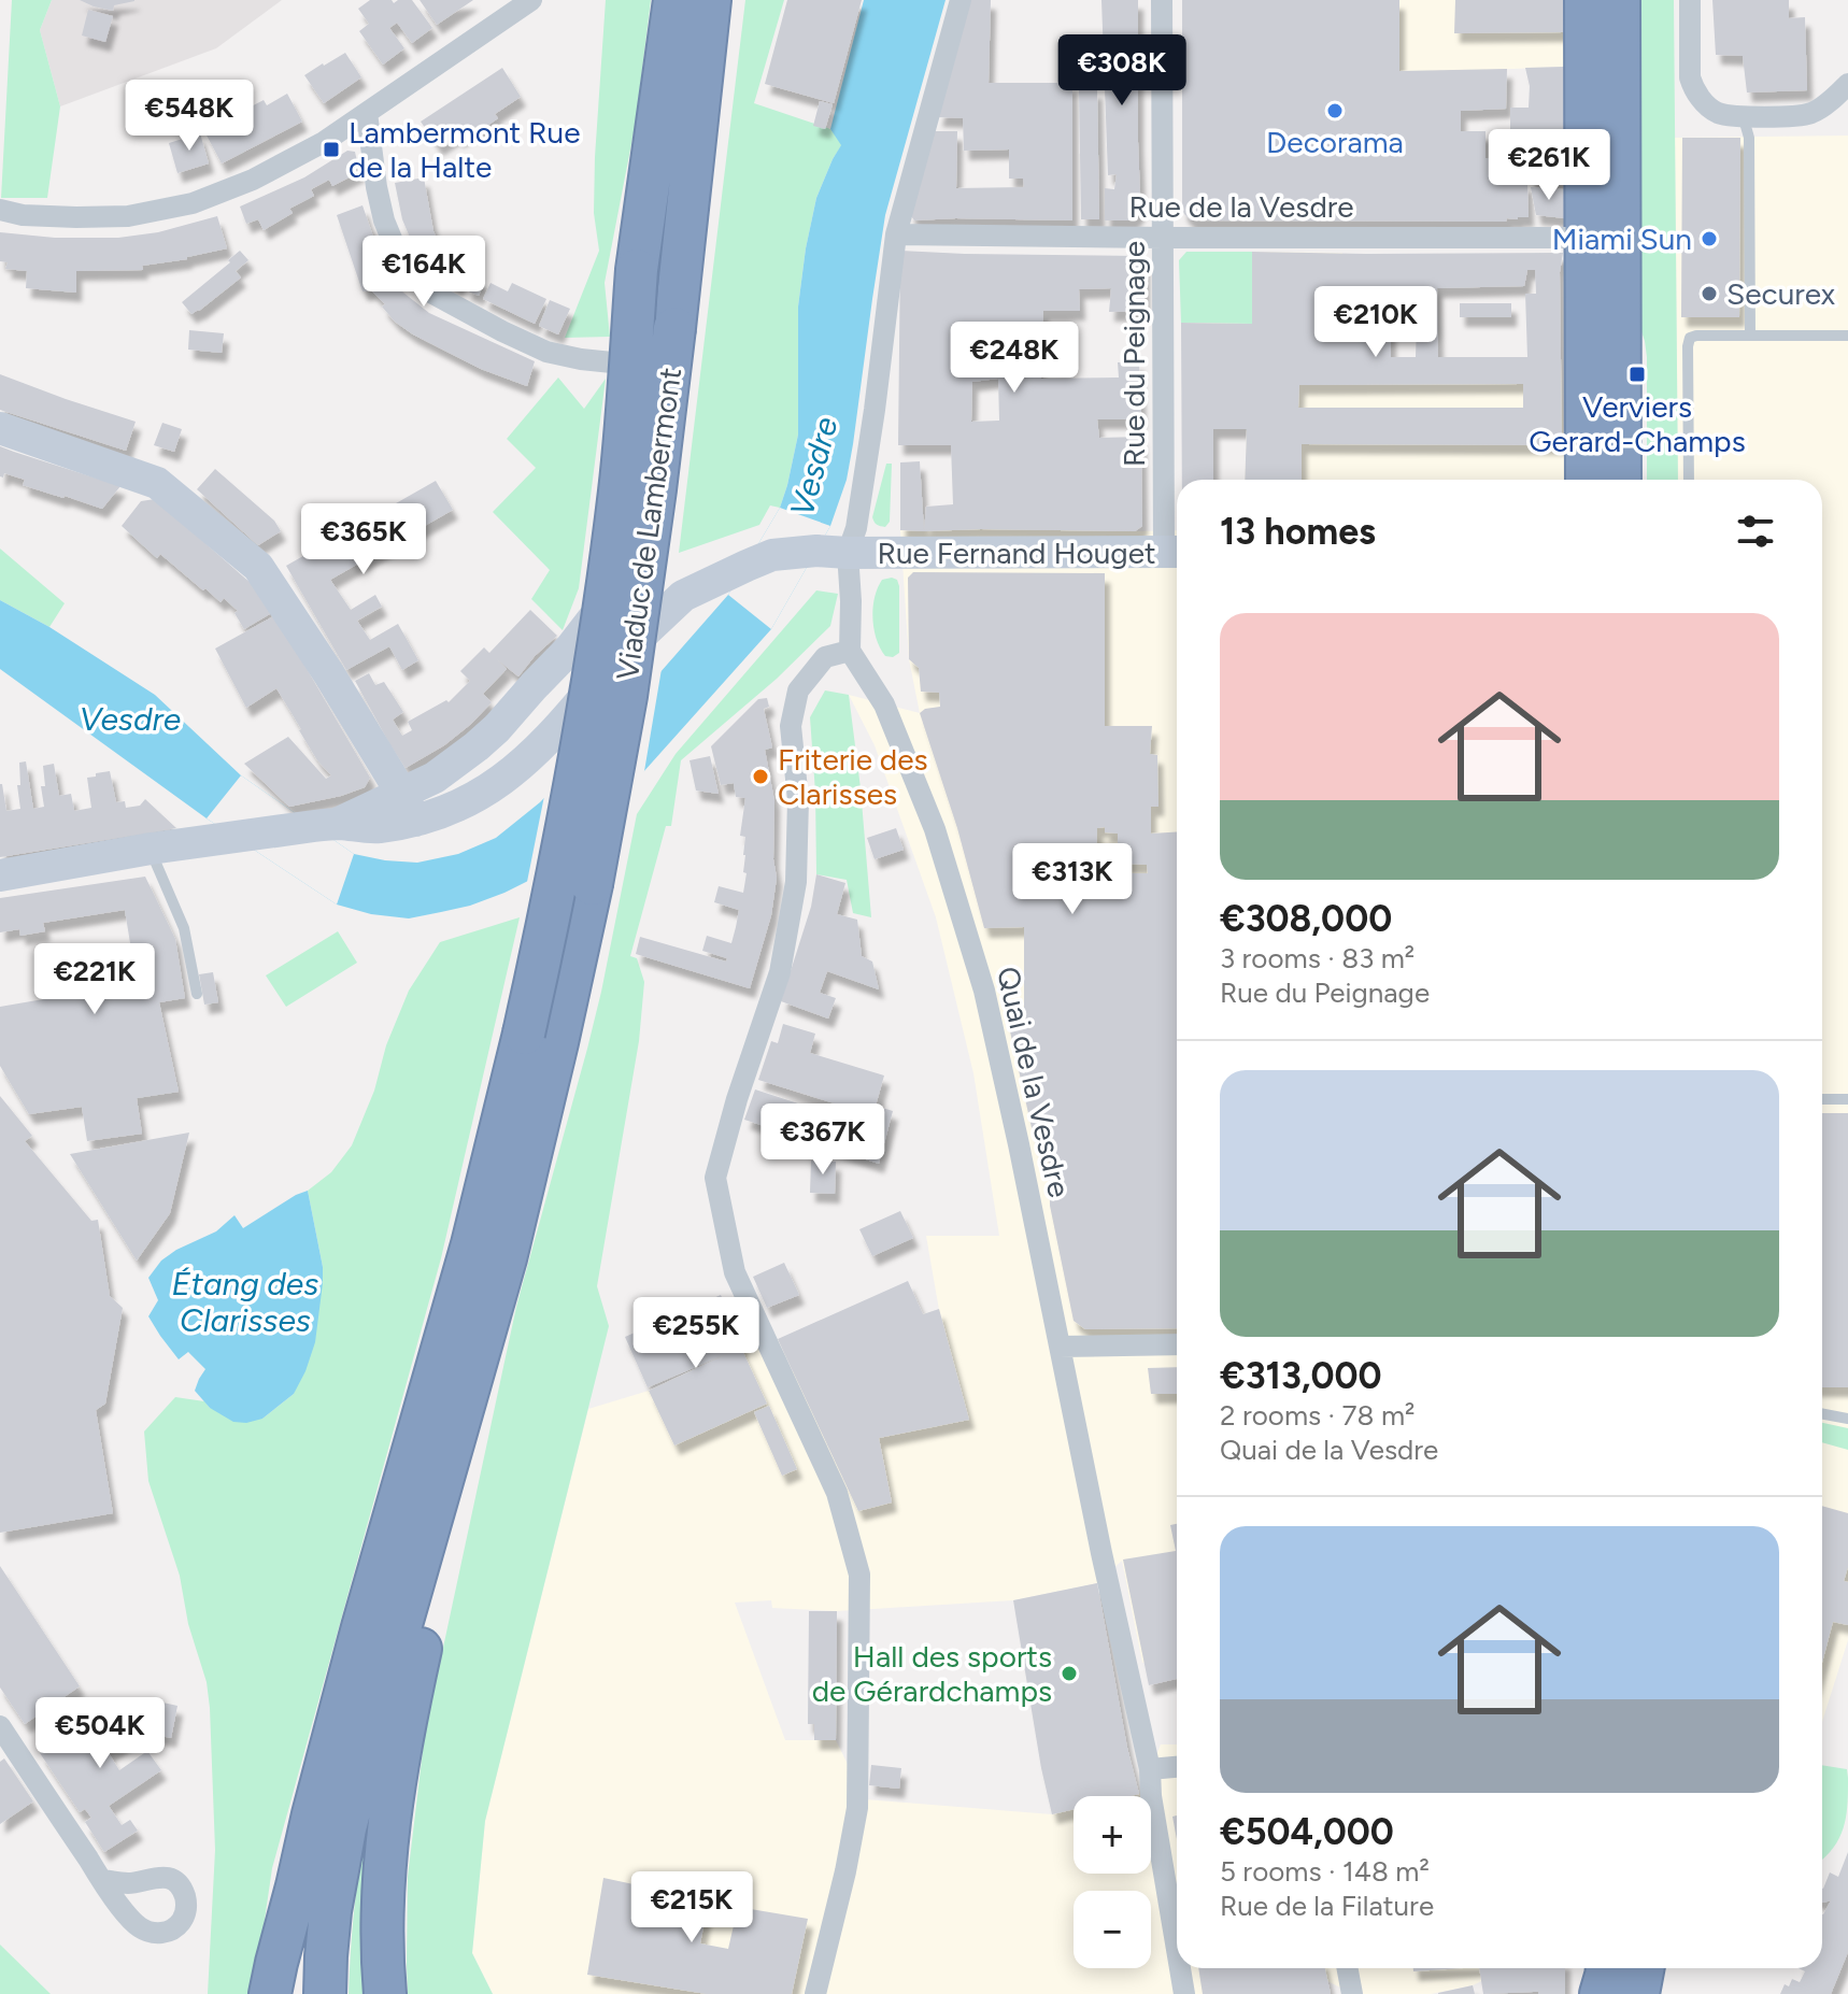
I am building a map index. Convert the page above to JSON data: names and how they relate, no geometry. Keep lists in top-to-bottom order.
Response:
{
  "streets": {
    "highway": ["Viaduc de Lambermont"],
    "street": [
      "Rue de la Vesdre",
      "Rue du Peignage",
      "Rue Fernand Houget",
      "Quai de la Vesdre"
    ]
  },
  "crossings": [
    ["Rue de la Vesdre", "Rue du Peignage"],
    ["Rue du Peignage", "Rue Fernand Houget"]
  ],
  "water": ["Vesdre", "Étang des Clarisses"],
  "places": {
    "other": [
      "Decorama",
      "Miami Sun",
      "Securex",
      "Friterie des Clarisses",
      "Hall des sports de Gérardchamps"
    ],
    "transit": ["Lambermont Rue de la Halte", "Verviers Gerard-Champs"]
  },
  "page": {
    "price": [
      "€308K",
      "€548K",
      "€261K",
      "€164K",
      "€210K",
      "€248K",
      "€365K",
      "€313K",
      "€221K",
      "€367K",
      "€255K",
      "€504K",
      "€215K"
    ],
    "heading": "13 homes",
    "list": [
      {
        "name": "€308,000",
        "note": "3 rooms · 83 m² · Rue du Peignage"
      },
      {
        "name": "€313,000",
        "note": "2 rooms · 78 m² · Quai de la Vesdre"
      },
      {
        "name": "€504,000",
        "note": "5 rooms · 148 m² · Rue de la Filature"
      }
    ],
    "map_buttons": ["+", "−"]
  }
}
